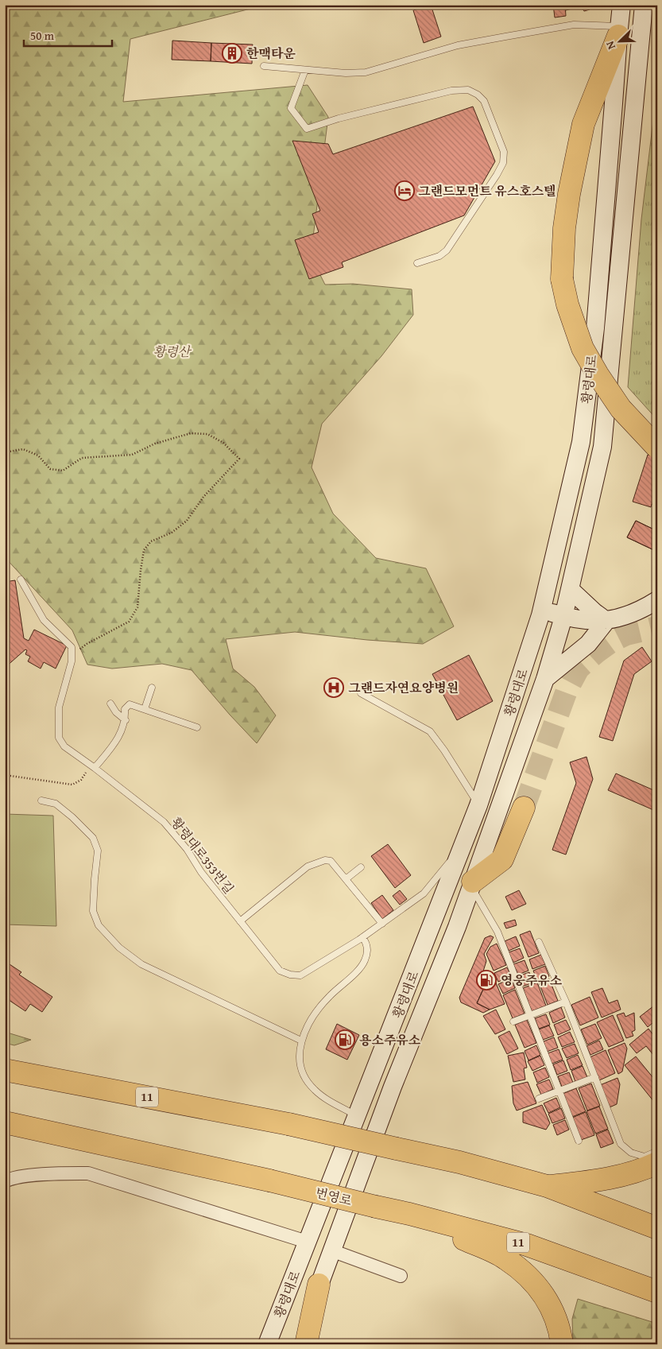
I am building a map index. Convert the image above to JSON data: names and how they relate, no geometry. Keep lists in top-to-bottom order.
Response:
{
  "streets": {
    "highway": ["11", "번영로"],
    "main road": ["황령대로"],
    "lane": ["황령대로353번길"]
  },
  "crossings": [
    ["황령대로", "황령대로353번길"]
  ],
  "parks": ["황령산"],
  "places": {
    "building": ["한맥타운"],
    "hotel": ["그랜드모먼트 유스호스텔"],
    "hospital": ["그랜드자연요양병원"],
    "fuel station": ["영웅주유소", "용소주유소"]
  },
  "scale_bar": "50 m",
  "north": "bottom left"
}
